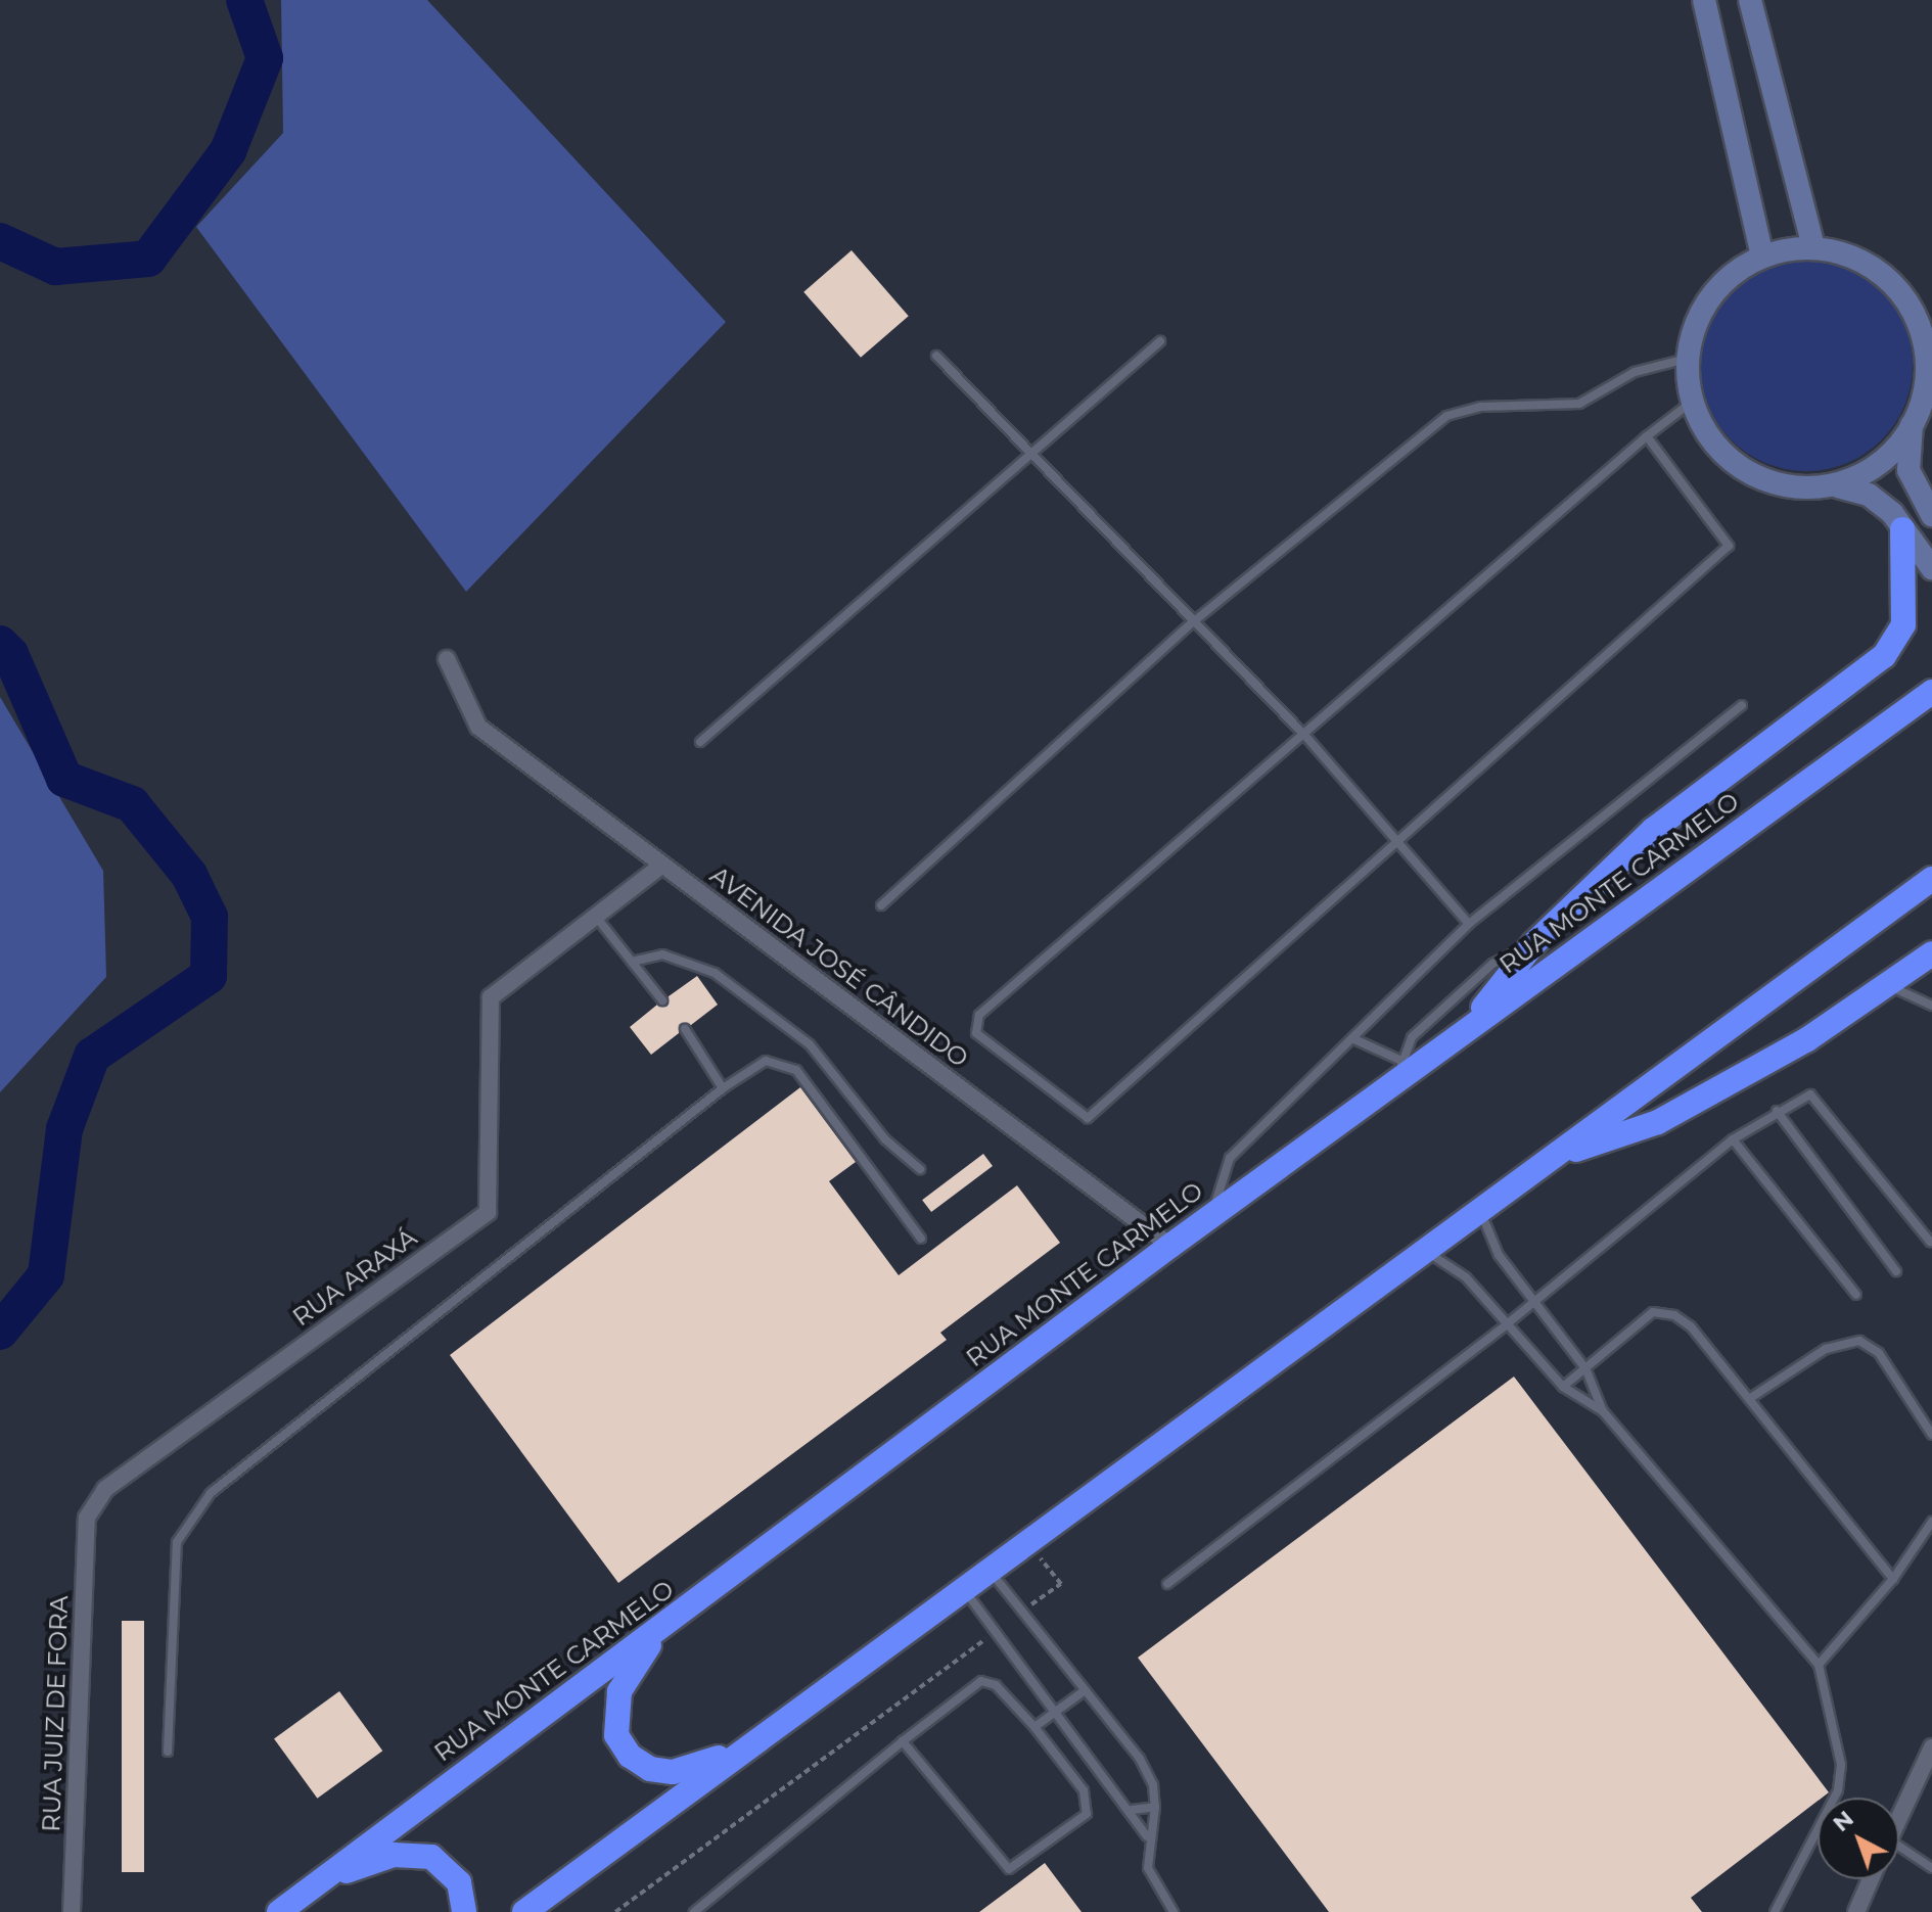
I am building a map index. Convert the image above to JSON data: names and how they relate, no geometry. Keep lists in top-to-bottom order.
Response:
{
  "streets": {
    "highway": ["RUA MONTE CARMELO"],
    "street": ["AVENIDA JOSÉ CÂNDIDO", "RUA ARAXÁ", "RUA JUIZ DE FORA"]
  },
  "crossings": [
    ["RUA MONTE CARMELO", "AVENIDA JOSÉ CÂNDIDO"],
    ["RUA ARAXÁ", "RUA JUIZ DE FORA"]
  ],
  "north": "top left"
}
